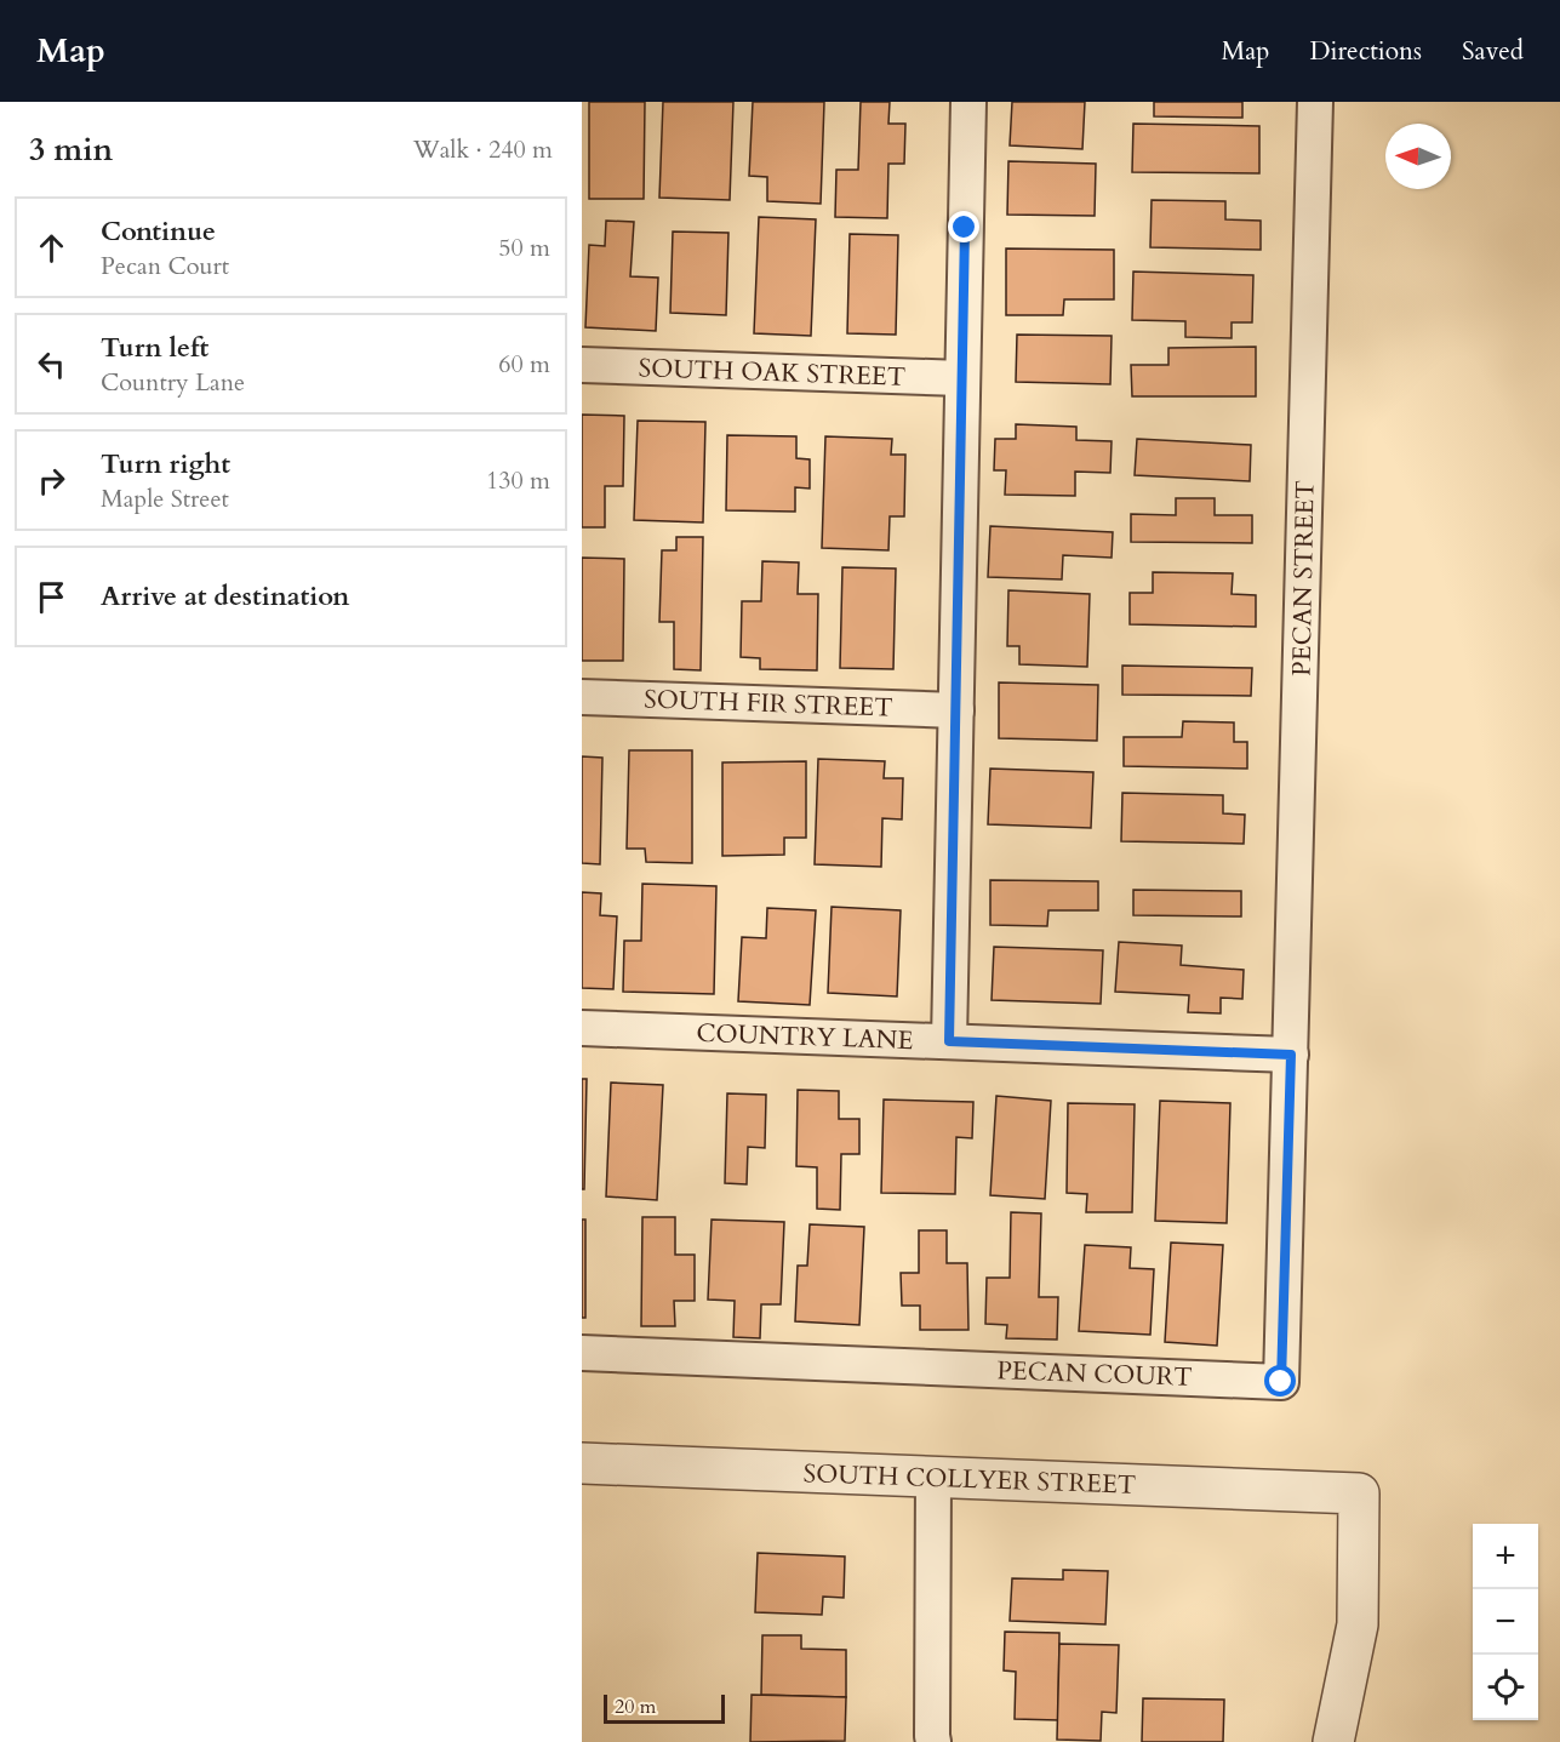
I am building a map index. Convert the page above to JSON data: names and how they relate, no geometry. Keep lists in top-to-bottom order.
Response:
{
  "streets": {
    "street": [
      "SOUTH OAK STREET",
      "PECAN STREET",
      "SOUTH FIR STREET",
      "COUNTRY LANE",
      "PECAN COURT",
      "SOUTH COLLYER STREET"
    ]
  },
  "crossings": [
    ["PECAN STREET", "COUNTRY LANE"],
    ["PECAN STREET", "PECAN COURT"],
    ["COUNTRY LANE", "PECAN COURT"]
  ],
  "scale_bar": "20 m",
  "north": "left",
  "page": {
    "header": "Map",
    "nav": ["Map", "Directions", "Saved"],
    "heading": ["3 min", "Walk · 240 m"],
    "list": [
      ["Continue", "Pecan Court", "50 m"],
      ["Turn left", "Country Lane", "60 m"],
      ["Turn right", "Maple Street", "130 m"],
      "Arrive at destination"
    ],
    "map_buttons": ["+", "−"],
    "scale": "20 m"
  }
}
